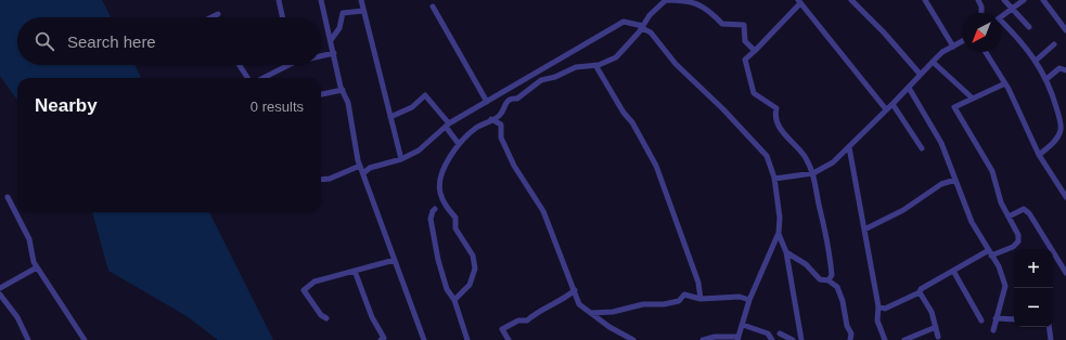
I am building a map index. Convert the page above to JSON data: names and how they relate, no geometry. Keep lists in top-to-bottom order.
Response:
{
  "north": "bottom left",
  "page": {
    "search": "Search here",
    "heading": ["Nearby", "0 results"],
    "map_buttons": ["+", "−"]
  }
}
